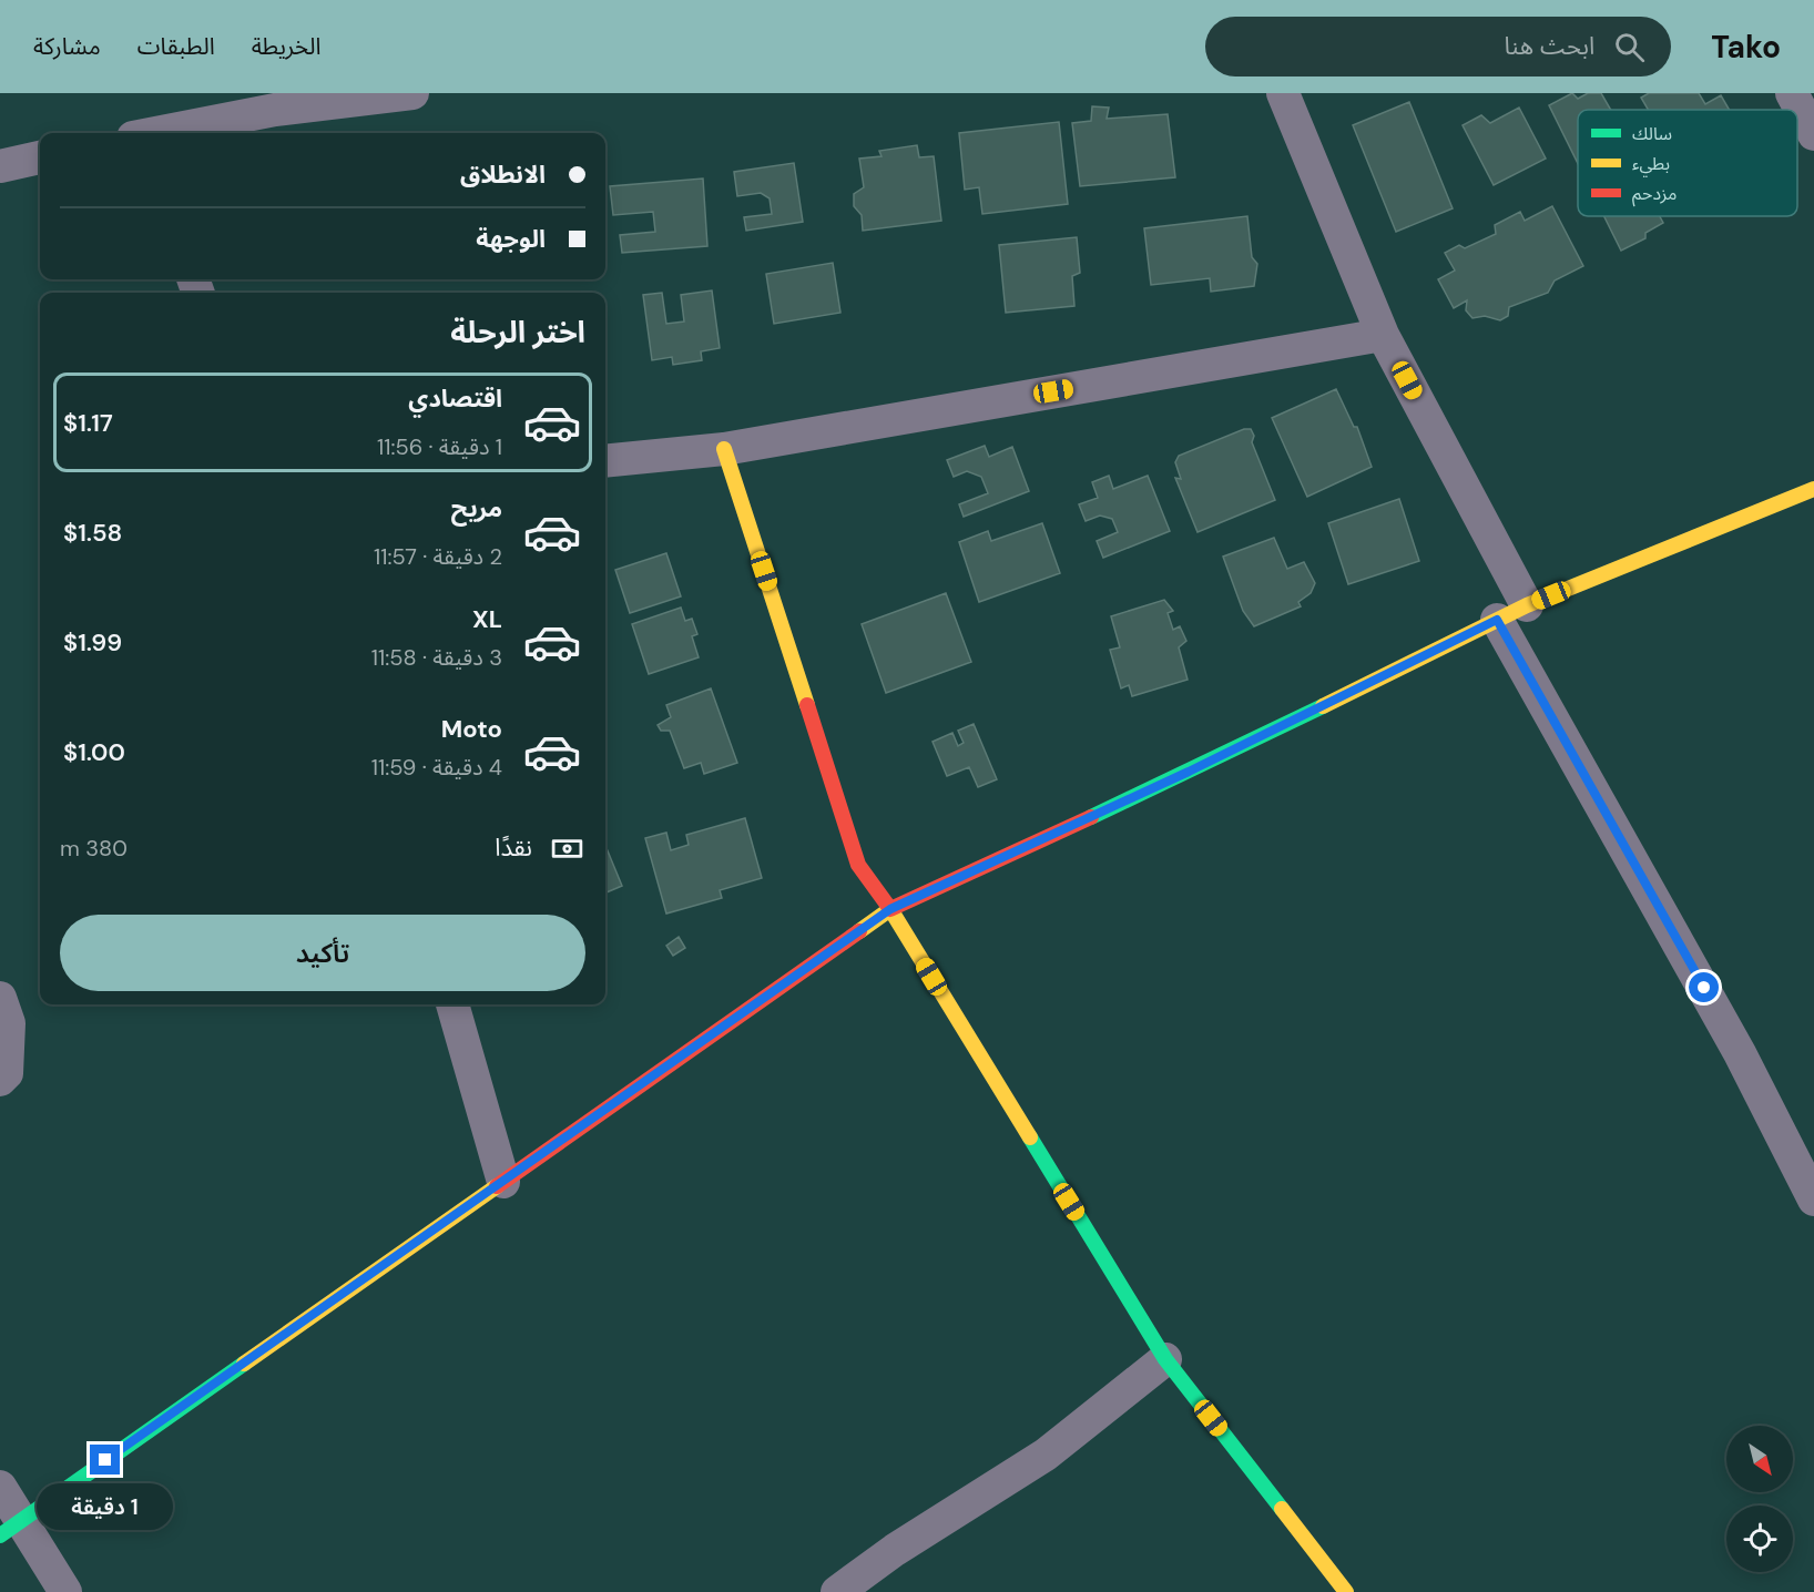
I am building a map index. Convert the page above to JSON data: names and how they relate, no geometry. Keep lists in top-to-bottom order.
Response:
{
  "legend": ["سالك", "بطيء", "مزدحم"],
  "north": "bottom right",
  "page": {
    "header": "Tako",
    "search": "ابحث هنا",
    "nav": ["الخريطة", "الطبقات", "مشاركة"],
    "banner": ["الانطلاق", "الوجهة"],
    "heading": "اختر الرحلة",
    "list": [
      {
        "name": "اقتصادي",
        "note": "1 دقيقة · 11:56",
        "value": "$1.17"
      },
      {
        "name": "مريح",
        "note": "2 دقيقة · 11:57",
        "value": "$1.58"
      },
      {
        "name": "XL",
        "note": "3 دقيقة · 11:58",
        "value": "$1.99"
      },
      {
        "name": "Moto",
        "note": "4 دقيقة · 11:59",
        "value": "$1.00"
      }
    ],
    "pay": ["نقدًا", "380 m"],
    "buttons": "تأكيد",
    "bubble": "1 دقيقة"
  }
}
